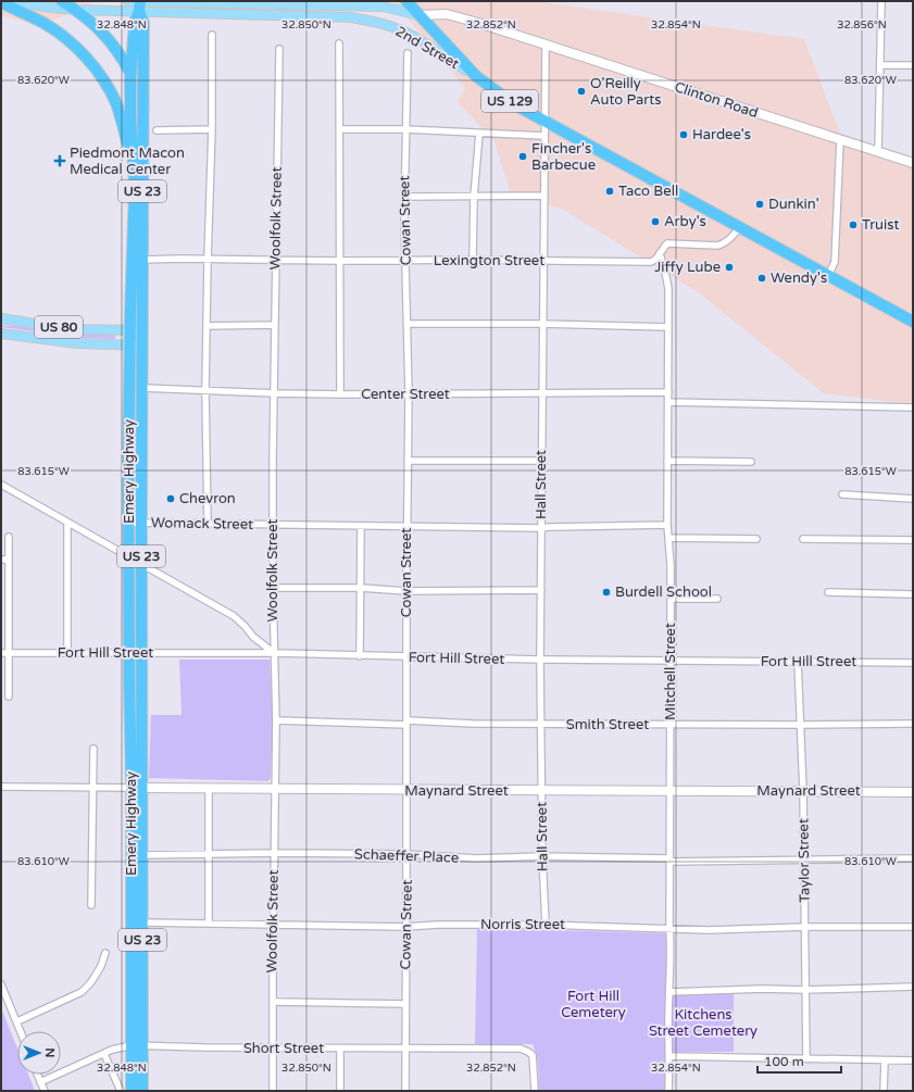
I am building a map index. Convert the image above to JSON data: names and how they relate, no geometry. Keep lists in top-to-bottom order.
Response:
{
  "streets": {
    "highway": ["US 129", "US 23", "Emery Highway"],
    "main road": ["2nd Street", "US 80"],
    "street": [
      "Clinton Road",
      "Woolfolk Street",
      "Cowan Street",
      "Lexington Street",
      "Center Street",
      "Hall Street",
      "Womack Street",
      "Fort Hill Street",
      "Mitchell Street",
      "Smith Street",
      "Maynard Street",
      "Schaeffer Place",
      "Taylor Street",
      "Norris Street",
      "Short Street"
    ]
  },
  "crossings": [
    ["2nd Street", "Clinton Road"],
    ["2nd Street", "US 129"],
    ["2nd Street", "Emery Highway"],
    ["Clinton Road", "US 129"],
    ["Clinton Road", "Hall Street"],
    ["US 129", "Lexington Street"],
    ["US 129", "Hall Street"],
    ["Woolfolk Street", "Lexington Street"],
    ["Woolfolk Street", "Center Street"],
    ["Woolfolk Street", "Womack Street"],
    ["Woolfolk Street", "Fort Hill Street"],
    ["Woolfolk Street", "Smith Street"],
    ["Woolfolk Street", "Maynard Street"],
    ["Woolfolk Street", "Schaeffer Place"],
    ["Woolfolk Street", "Norris Street"],
    ["Woolfolk Street", "Short Street"],
    ["Cowan Street", "Lexington Street"],
    ["Cowan Street", "Center Street"],
    ["Cowan Street", "Womack Street"],
    ["Cowan Street", "Fort Hill Street"],
    ["Cowan Street", "Smith Street"],
    ["Cowan Street", "Maynard Street"],
    ["Cowan Street", "Schaeffer Place"],
    ["Cowan Street", "Norris Street"],
    ["Cowan Street", "Short Street"],
    ["Lexington Street", "Emery Highway"],
    ["Lexington Street", "Hall Street"],
    ["Lexington Street", "Mitchell Street"],
    ["US 80", "Emery Highway"],
    ["Center Street", "Emery Highway"],
    ["Center Street", "Hall Street"],
    ["Center Street", "Mitchell Street"],
    ["Emery Highway", "Womack Street"],
    ["Emery Highway", "Fort Hill Street"],
    ["Emery Highway", "Maynard Street"],
    ["Emery Highway", "Schaeffer Place"],
    ["Emery Highway", "Norris Street"],
    ["Emery Highway", "Short Street"],
    ["Hall Street", "Womack Street"],
    ["Hall Street", "Fort Hill Street"],
    ["Hall Street", "Smith Street"],
    ["Hall Street", "Maynard Street"],
    ["Hall Street", "Schaeffer Place"],
    ["Hall Street", "Norris Street"],
    ["Womack Street", "Mitchell Street"],
    ["Fort Hill Street", "Mitchell Street"],
    ["Fort Hill Street", "Taylor Street"],
    ["Mitchell Street", "Smith Street"],
    ["Mitchell Street", "Maynard Street"],
    ["Mitchell Street", "Schaeffer Place"],
    ["Mitchell Street", "Norris Street"],
    ["Smith Street", "Taylor Street"],
    ["Maynard Street", "Taylor Street"],
    ["Schaeffer Place", "Taylor Street"],
    ["Taylor Street", "Norris Street"]
  ],
  "parks": ["Fort Hill Cemetery", "Kitchens Street Cemetery"],
  "places": {
    "other": [
      "O'Reilly Auto Parts",
      "Hardee's",
      "Fincher's Barbecue",
      "Taco Bell",
      "Dunkin'",
      "Arby's",
      "Truist",
      "Jiffy Lube",
      "Wendy's",
      "Chevron",
      "Burdell School"
    ],
    "health": ["Piedmont Macon Medical Center"]
  },
  "scale_bar": "100 m",
  "north": "right",
  "coordinates": [
    "32.848°N",
    "32.850°N",
    "32.852°N",
    "32.854°N",
    "32.856°N",
    "83.620°W",
    "83.615°W",
    "83.610°W"
  ]
}
